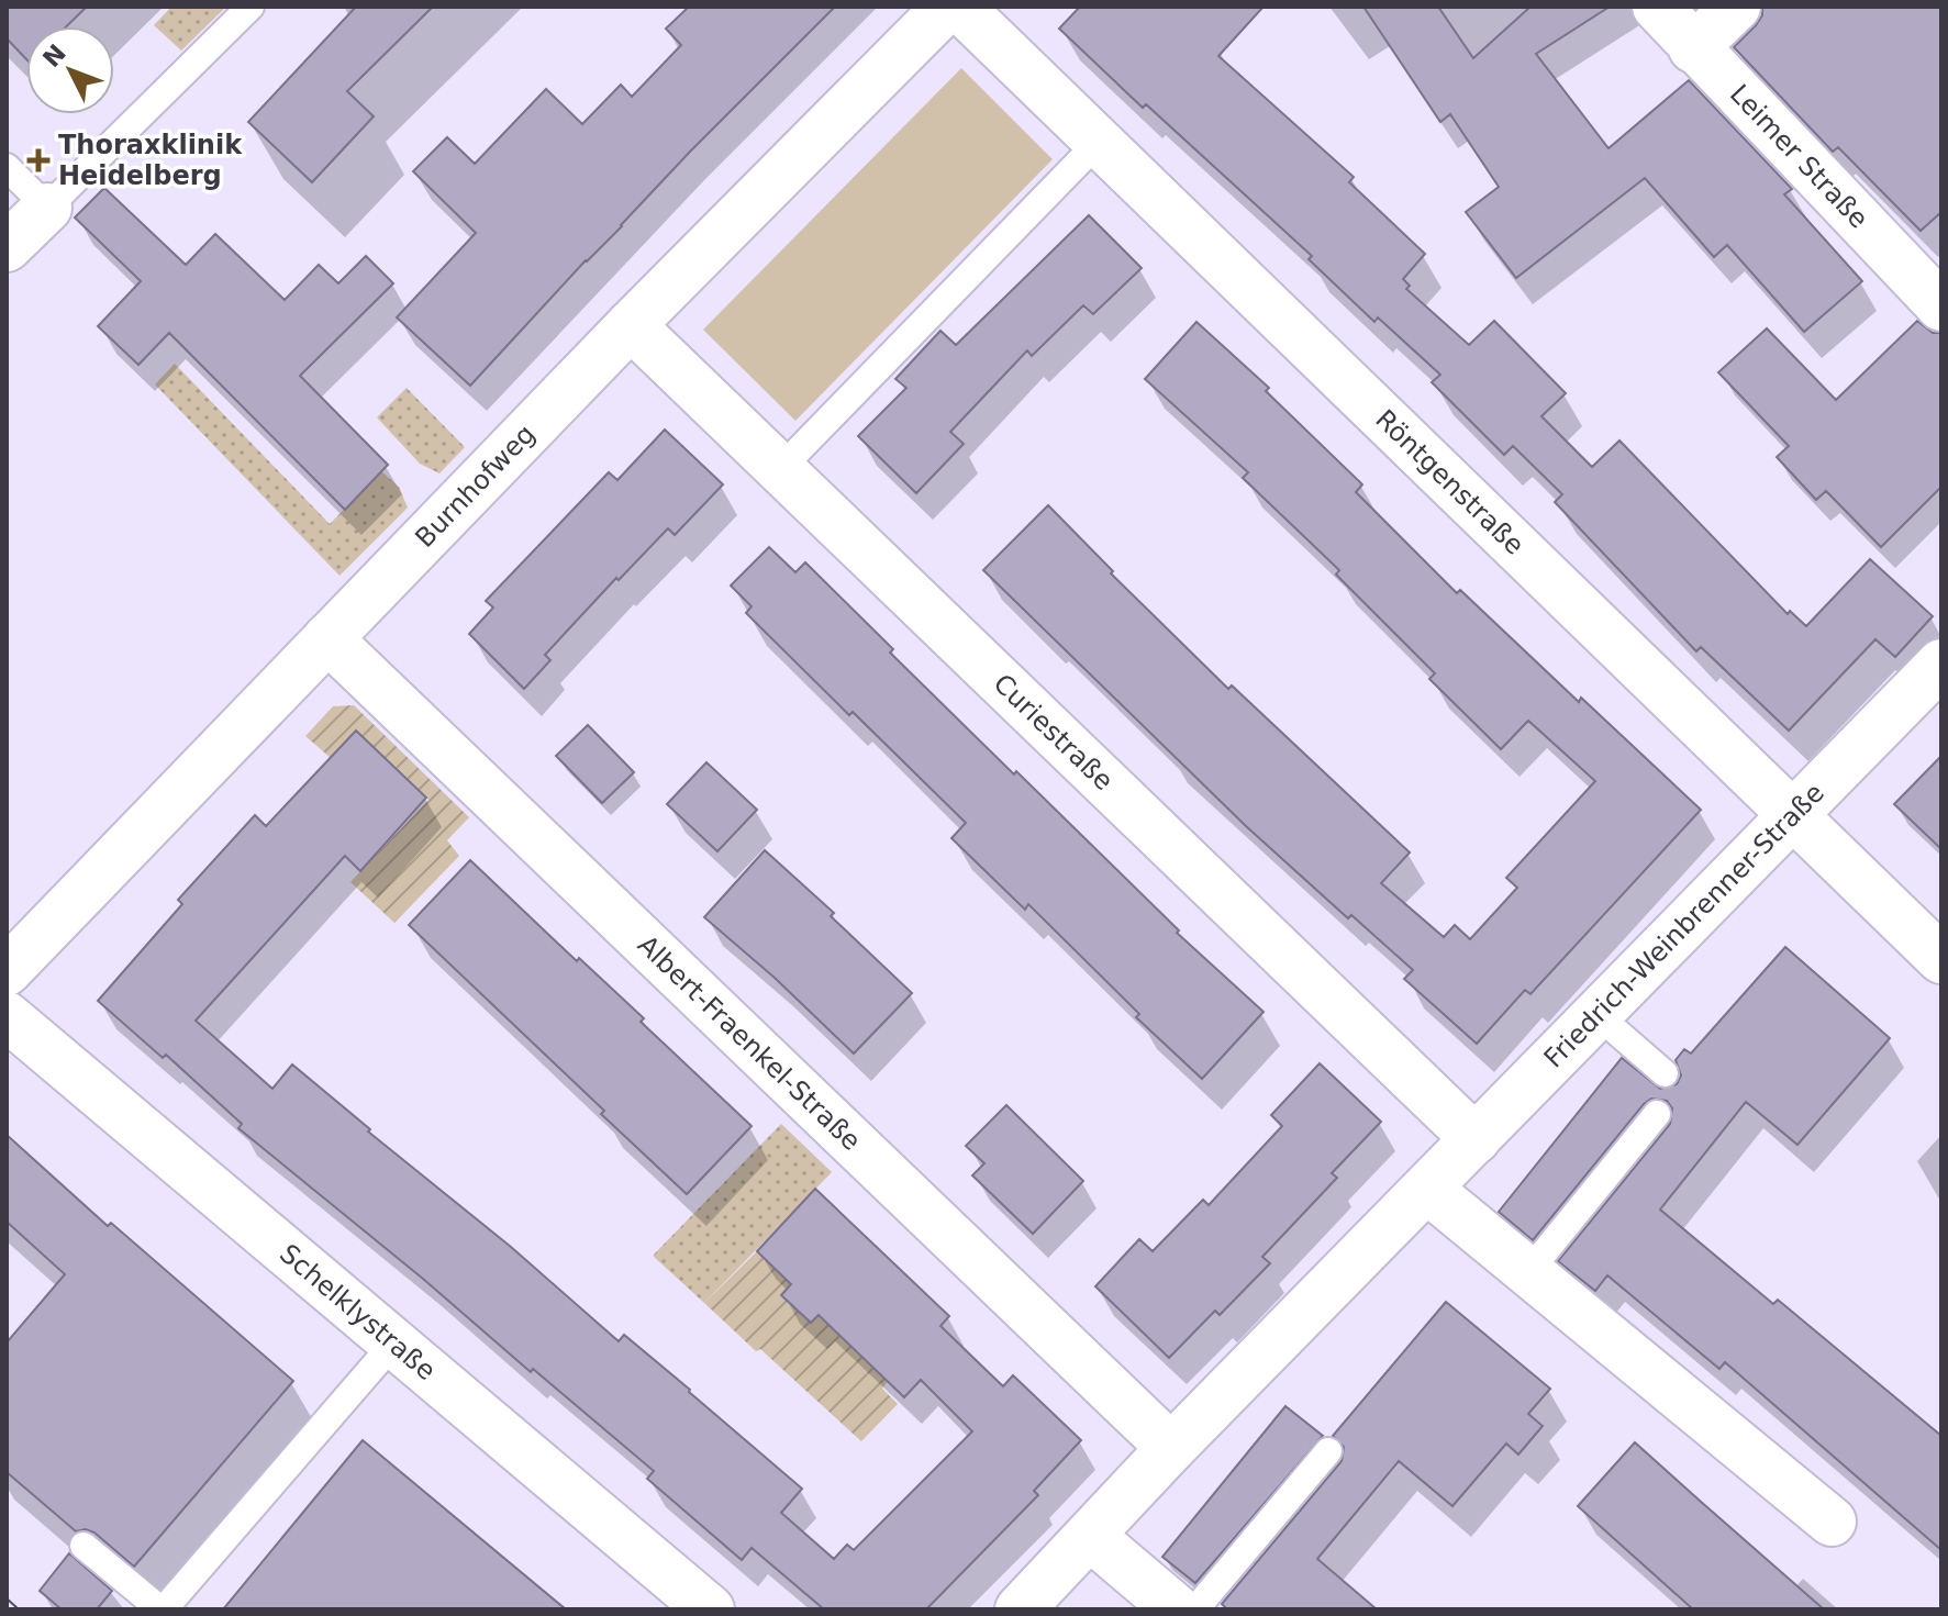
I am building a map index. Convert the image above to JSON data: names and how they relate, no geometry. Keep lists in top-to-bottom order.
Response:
{
  "streets": {
    "street": [
      "Leimer Straße",
      "Röntgenstraße",
      "Burnhofweg",
      "Curiestraße",
      "Friedrich-Weinbrenner-Straße",
      "Albert-Fraenkel-Straße",
      "Schelklystraße"
    ]
  },
  "crossings": [
    ["Röntgenstraße", "Friedrich-Weinbrenner-Straße"],
    ["Burnhofweg", "Curiestraße"],
    ["Burnhofweg", "Albert-Fraenkel-Straße"],
    ["Curiestraße", "Friedrich-Weinbrenner-Straße"],
    ["Friedrich-Weinbrenner-Straße", "Albert-Fraenkel-Straße"]
  ],
  "places": {
    "health": ["Thoraxklinik Heidelberg"]
  },
  "north": "top left"
}
